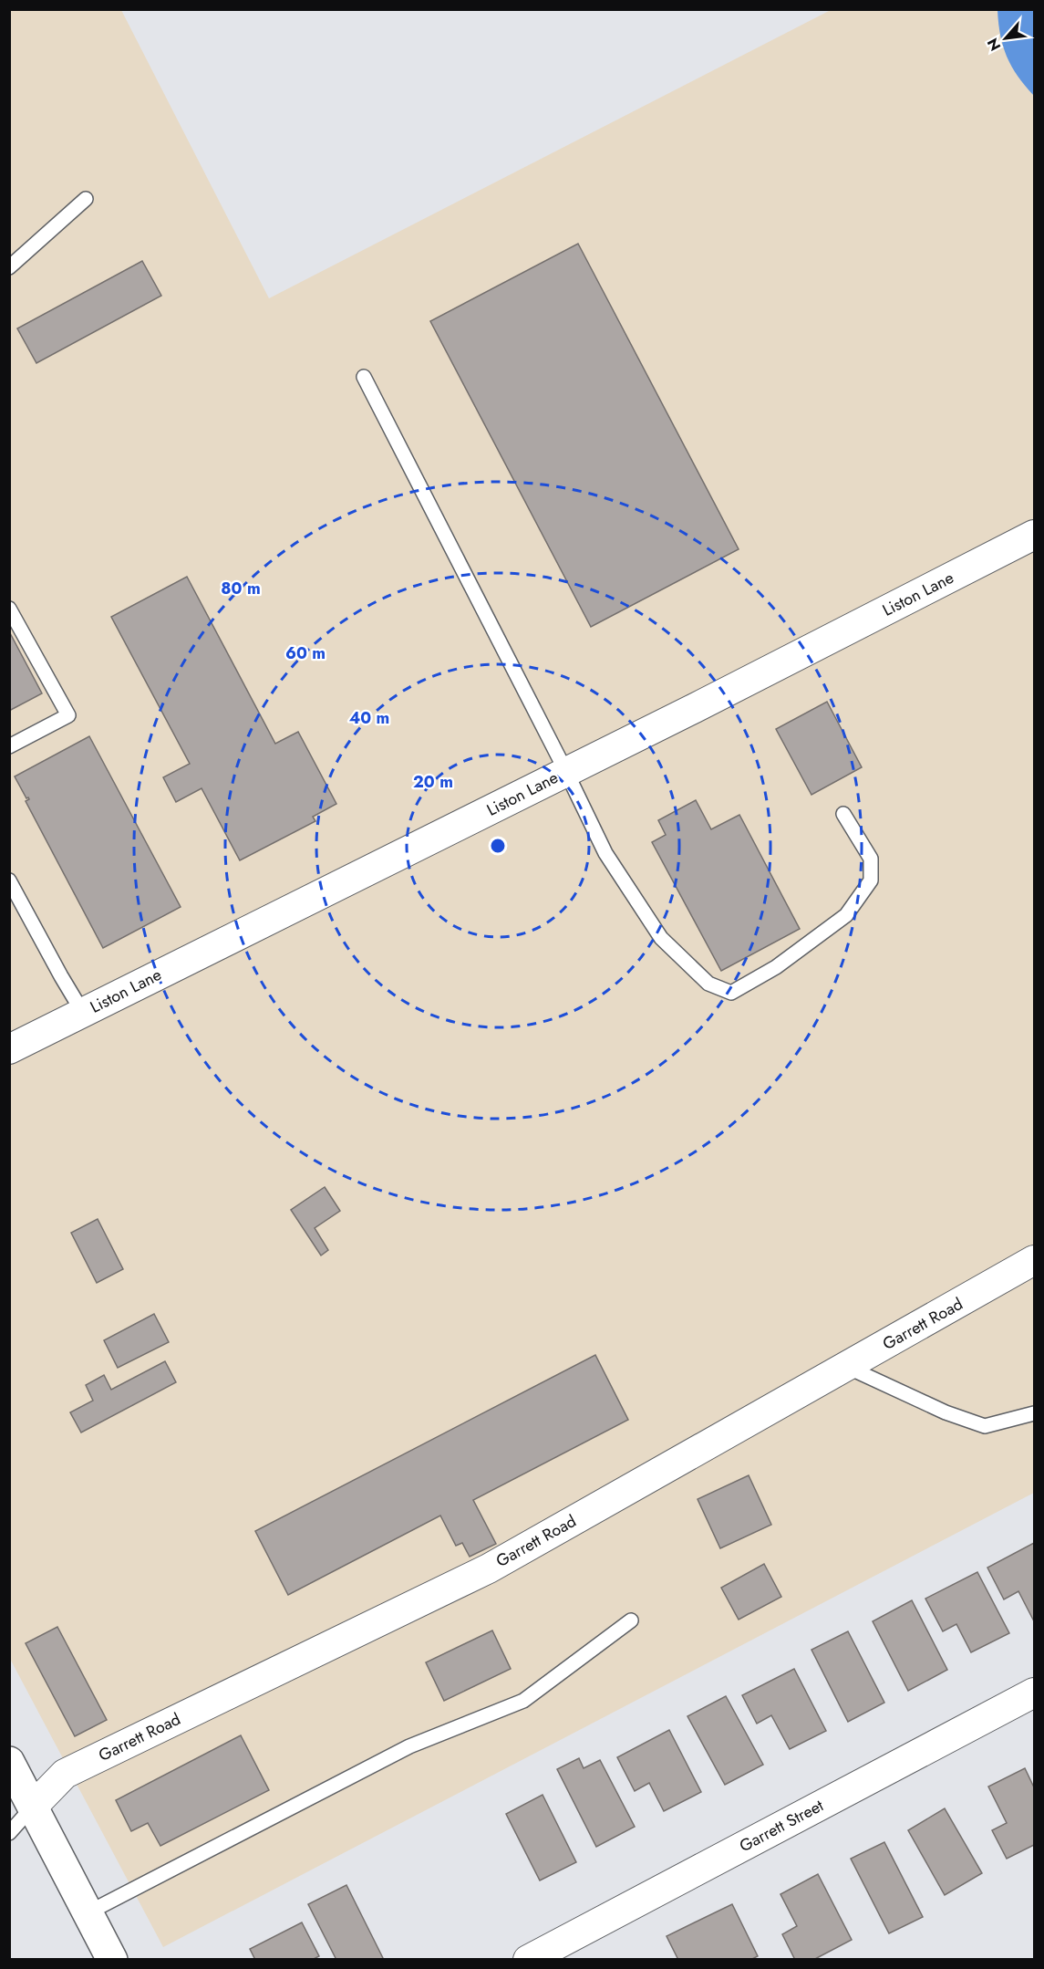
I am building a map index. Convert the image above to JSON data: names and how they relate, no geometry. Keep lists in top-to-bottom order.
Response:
{
  "streets": {
    "street": ["Liston Lane", "Garrett Road", "Garrett Street"]
  },
  "north": "bottom left",
  "rings": [
    "80 m",
    "60 m",
    "40 m",
    "20 m"
  ]
}
